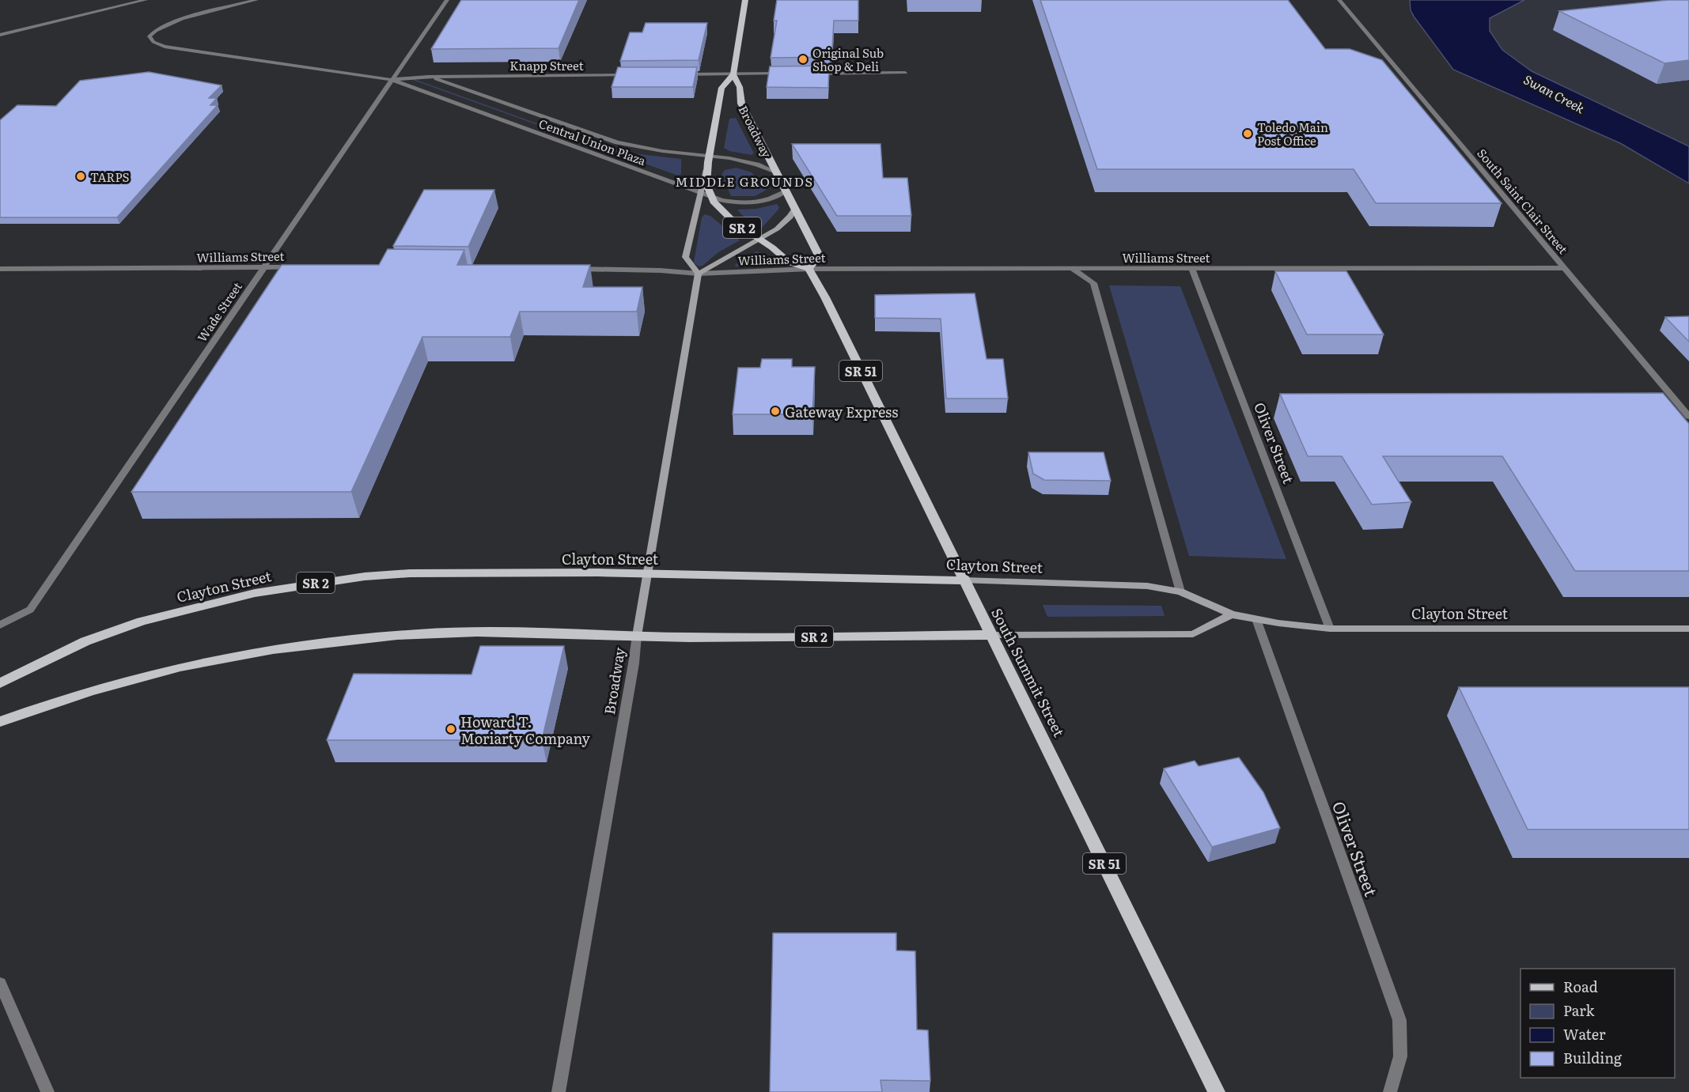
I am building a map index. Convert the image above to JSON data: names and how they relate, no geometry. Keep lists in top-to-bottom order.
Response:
{
  "streets": {
    "main road": [
      "Broadway",
      "SR 2",
      "SR 51",
      "Clayton Street",
      "South Summit Street"
    ],
    "street": [
      "Knapp Street",
      "Central Union Plaza",
      "South Saint Clair Street",
      "Williams Street",
      "Wade Street",
      "Oliver Street"
    ]
  },
  "crossings": [
    ["Knapp Street", "Central Union Plaza"],
    ["Knapp Street", "Wade Street"],
    ["Broadway", "Central Union Plaza"],
    ["Broadway", "SR 2"],
    ["Broadway", "Williams Street"],
    ["Broadway", "Clayton Street"],
    ["Central Union Plaza", "SR 2"],
    ["Central Union Plaza", "Wade Street"],
    ["South Saint Clair Street", "Williams Street"],
    ["SR 2", "Williams Street"],
    ["SR 2", "South Summit Street"],
    ["Williams Street", "Wade Street"],
    ["Williams Street", "Oliver Street"],
    ["Williams Street", "South Summit Street"],
    ["Oliver Street", "Clayton Street"],
    ["Clayton Street", "South Summit Street"]
  ],
  "districts": ["MIDDLE GROUNDS"],
  "water": ["Swan Creek"],
  "places": [
    "Original Sub Shop & Deli",
    "Toledo Main Post Office",
    "TARPS",
    "Gateway Express",
    "Howard T. Moriarty Company"
  ],
  "legend": [
    "Road",
    "Park",
    "Water",
    "Building"
  ]
}
